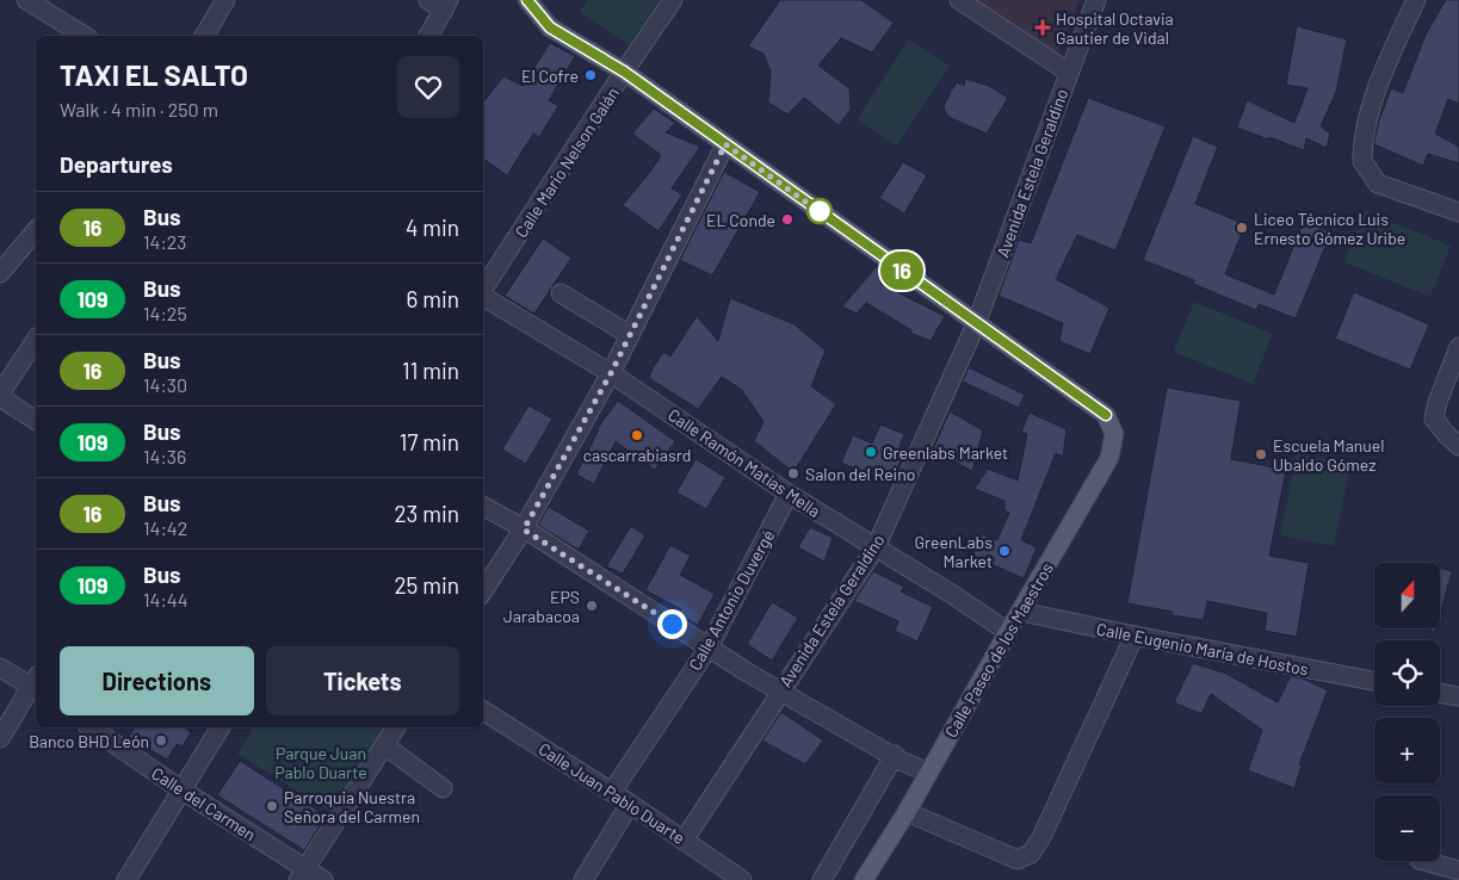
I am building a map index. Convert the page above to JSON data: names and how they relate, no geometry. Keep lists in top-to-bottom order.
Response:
{
  "streets": {
    "main road": ["Calle Paseo de los Maestros"],
    "street": [
      "Calle Mario Nelson Galán",
      "Avenida Estela Geraldino",
      "Calle Ramón Matías Mella",
      "Calle Antonio Duvergé",
      "Calle Eugenio María de Hostos",
      "Calle Juan Pablo Duarte",
      "Calle del Carmen"
    ]
  },
  "crossings": [
    ["Avenida Estela Geraldino", "Calle Ramón Matías Mella"],
    ["Avenida Estela Geraldino", "Calle Paseo de los Maestros"],
    ["Avenida Estela Geraldino", "Calle Juan Pablo Duarte"],
    ["Calle Ramón Matías Mella", "Calle Antonio Duvergé"],
    ["Calle Ramón Matías Mella", "Calle Paseo de los Maestros"],
    ["Calle Antonio Duvergé", "Calle Juan Pablo Duarte"],
    ["Calle Eugenio María de Hostos", "Calle Paseo de los Maestros"]
  ],
  "parks": ["Parque Juan Pablo Duarte"],
  "places": {
    "health": ["Hospital Octavia Gautier de Vidal"],
    "other": [
      "El Cofre",
      "EL Conde",
      "Liceo Técnico Luis Ernesto Gómez Uribe",
      "cascarrabiasrd",
      "Greenlabs Market",
      "Escuela Manuel Ubaldo Gómez",
      "Salon del Reino",
      "GreenLabs Market",
      "EPS Jarabacoa",
      "Banco BHD León",
      "Parroquia Nuestra Señora del Carmen"
    ]
  },
  "lines": ["bus line 16"],
  "north": "top",
  "page": {
    "on_map": "16",
    "heading": [
      ["TAXI EL SALTO", "Walk · 4 min · 250 m"],
      "Departures"
    ],
    "list": [
      {
        "mark": "16",
        "name": "Bus",
        "note": "14:23",
        "value": "4 min"
      },
      {
        "mark": "109",
        "name": "Bus",
        "note": "14:25",
        "value": "6 min"
      },
      {
        "mark": "16",
        "name": "Bus",
        "note": "14:30",
        "value": "11 min"
      },
      {
        "mark": "109",
        "name": "Bus",
        "note": "14:36",
        "value": "17 min"
      },
      {
        "mark": "16",
        "name": "Bus",
        "note": "14:42",
        "value": "23 min"
      },
      {
        "mark": "109",
        "name": "Bus",
        "note": "14:44",
        "value": "25 min"
      }
    ],
    "map_buttons": ["+", "−"],
    "buttons": ["Directions", "Tickets"]
  }
}
